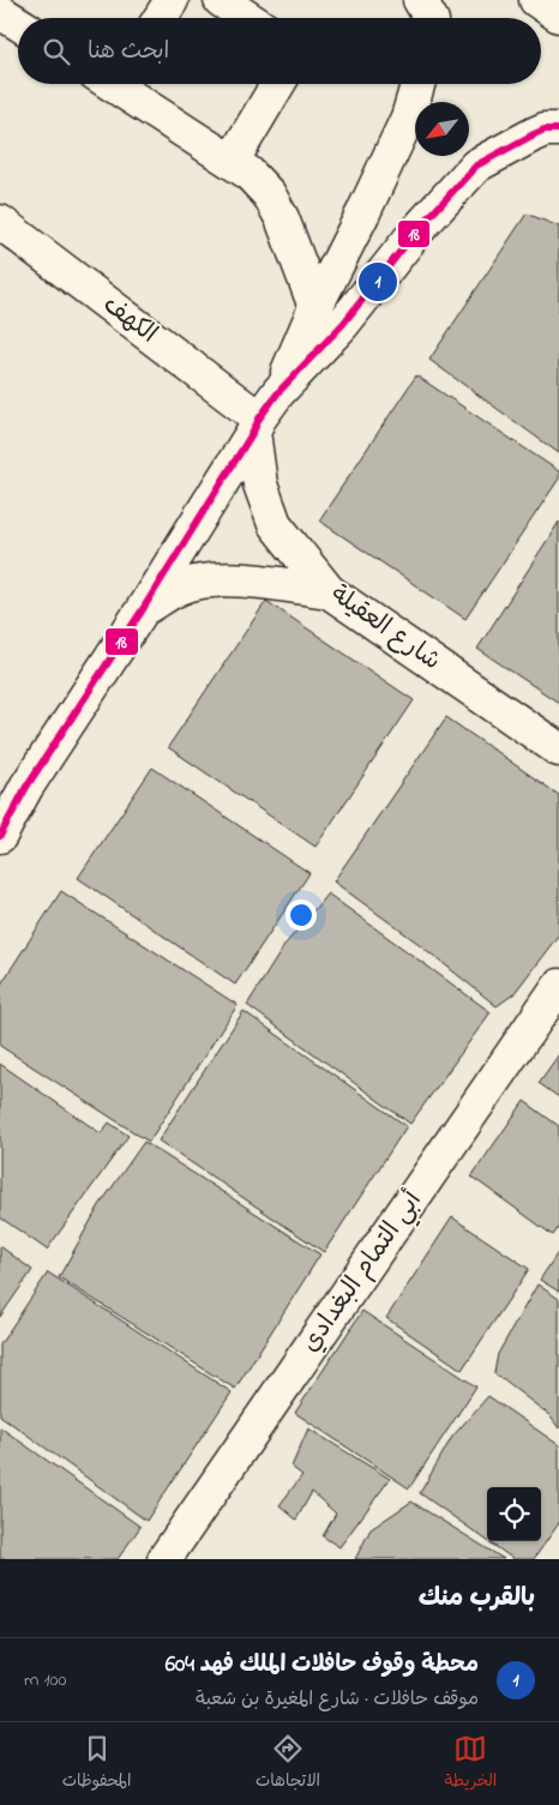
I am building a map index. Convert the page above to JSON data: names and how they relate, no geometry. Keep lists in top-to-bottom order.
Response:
{
  "streets": {
    "street": ["الكهف", "شارع العقيلة", "أبي التمام البغدادي"]
  },
  "crossings": [
    ["الكهف", "شارع العقيلة"]
  ],
  "lines": ["transit line 18"],
  "north": "bottom left",
  "page": {
    "search": "ابحث هنا",
    "pins": "1",
    "heading": "بالقرب منك",
    "list": [
      {
        "mark": "1",
        "name": "محطة وقوف حافلات الملك فهد 604",
        "note": "موقف حافلات · شارع المغيرة بن شعبة",
        "value": "100 m"
      }
    ],
    "nav": ["الخريطة", "الاتجاهات", "المحفوظات"]
  }
}
